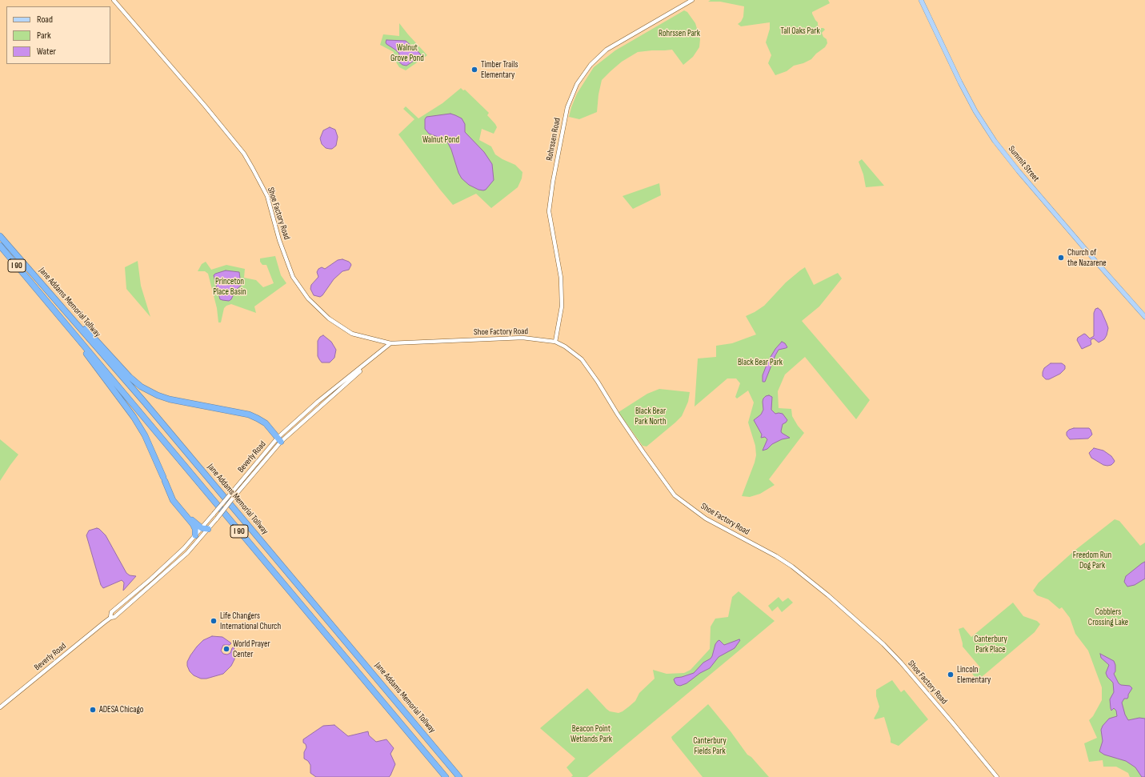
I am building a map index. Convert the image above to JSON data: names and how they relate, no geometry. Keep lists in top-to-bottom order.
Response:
{
  "streets": {
    "highway": ["I 90", "Jane Addams Memorial Tollway"],
    "main road": ["Summit Street"],
    "street": ["Rohrssen Road", "Shoe Factory Road", "Beverly Road"]
  },
  "crossings": [
    ["Rohrssen Road", "Shoe Factory Road"],
    ["Shoe Factory Road", "Beverly Road"]
  ],
  "parks": [
    "Tall Oaks Park",
    "Rohrssen Park",
    "Walnut Grove Pond",
    "Walnut Pond",
    "Princeton Place Basin",
    "Black Bear Park",
    "Black Bear Park North",
    "Freedom Run Dog Park",
    "Cobblers Crossing Lake",
    "Canterbury Park Place",
    "Beacon Point Wetlands Park",
    "Canterbury Fields Park"
  ],
  "places": [
    "Timber Trails Elementary",
    "Church of the Nazarene",
    "Life Changers International Church",
    "World Prayer Center",
    "Lincoln Elementary",
    "ADESA Chicago"
  ],
  "legend": ["Road", "Park", "Water"]
}
